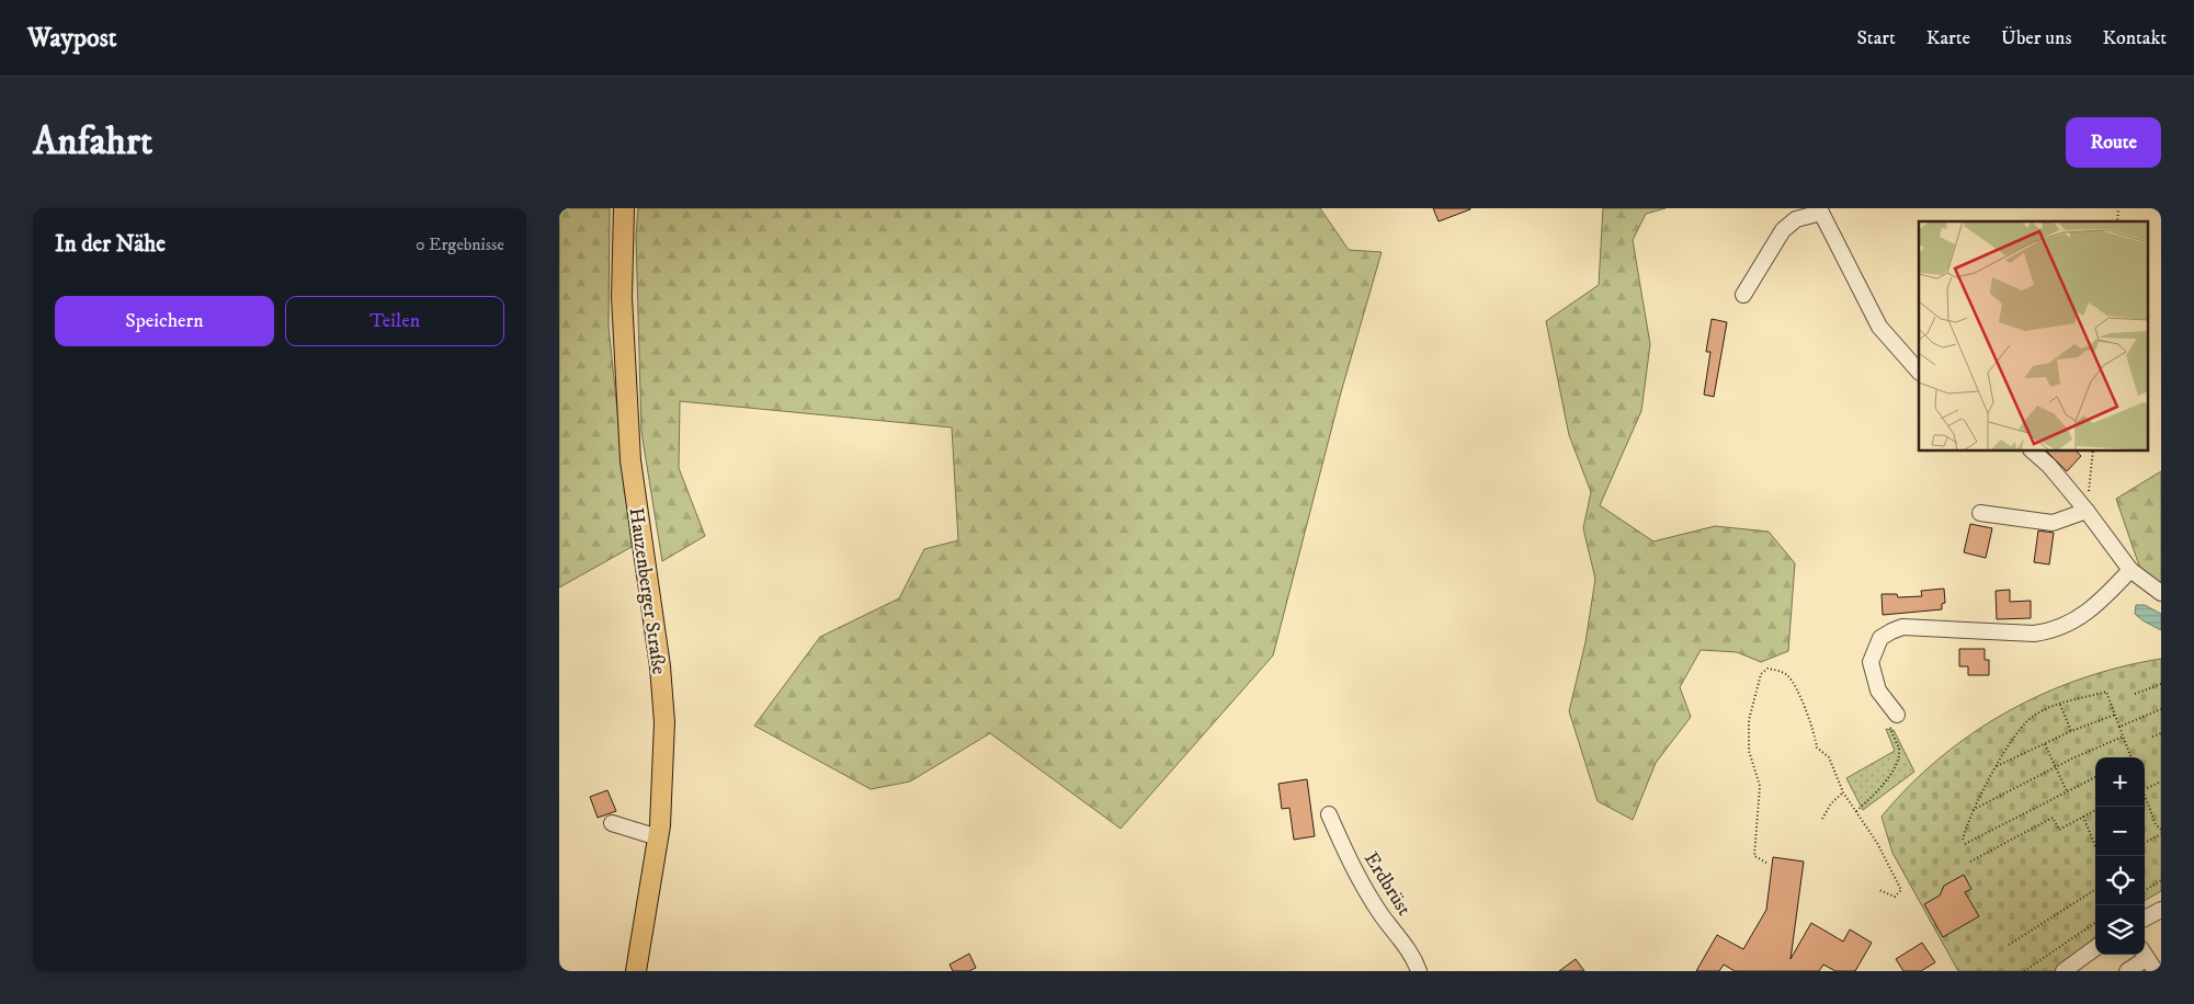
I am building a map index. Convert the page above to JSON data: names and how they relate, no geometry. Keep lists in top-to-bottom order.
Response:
{
  "streets": {
    "main road": ["Hauzenberger Straße"],
    "street": ["Erdbrüst"]
  },
  "page": {
    "header": "Waypost",
    "nav": [
      "Start",
      "Karte",
      "Über uns",
      "Kontakt"
    ],
    "buttons": [
      "Route",
      ["Speichern", "Teilen"]
    ],
    "title": "Anfahrt",
    "heading": ["In der Nähe", "0 Ergebnisse"],
    "map_buttons": ["+", "−"]
  }
}
